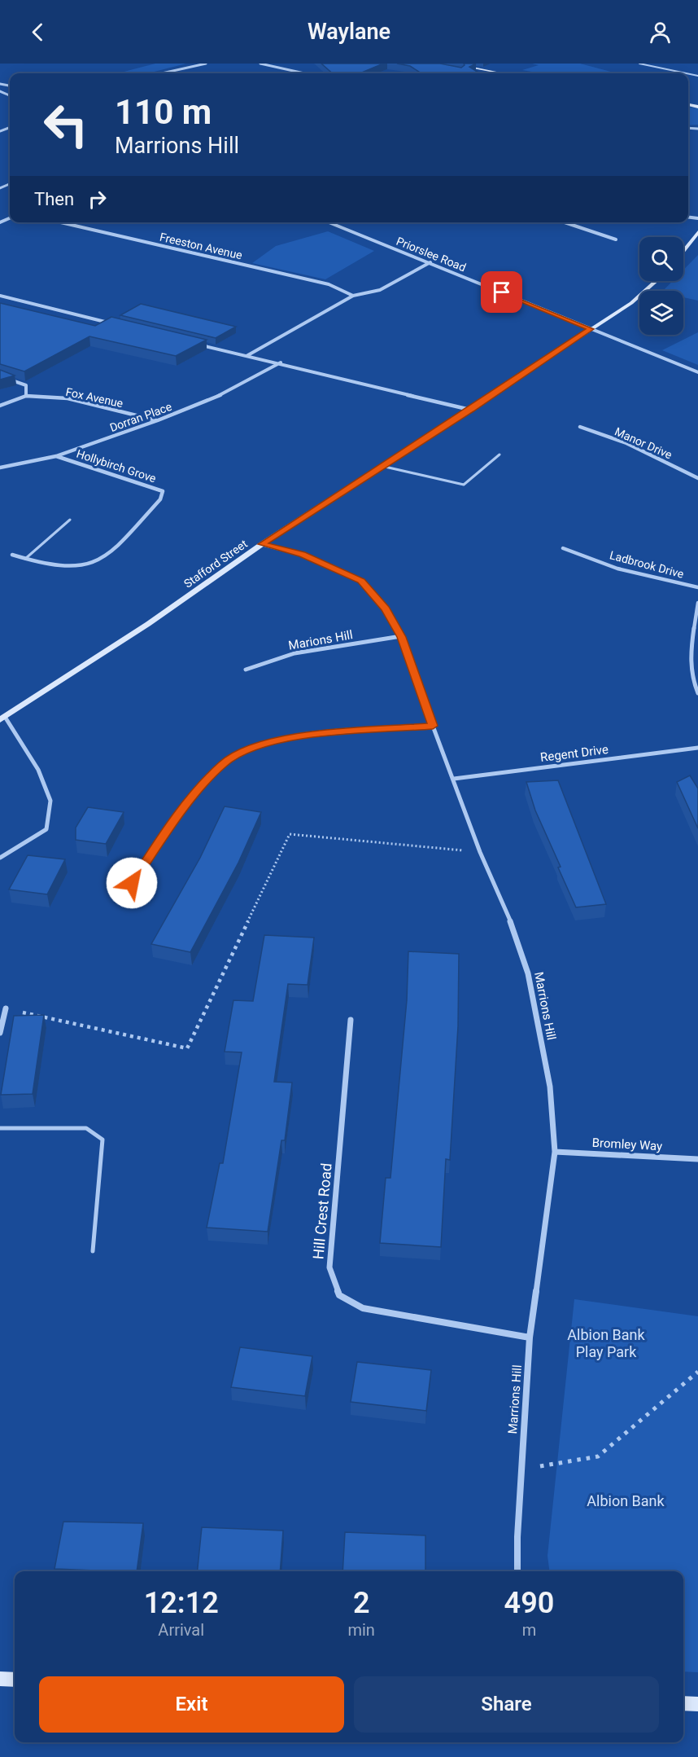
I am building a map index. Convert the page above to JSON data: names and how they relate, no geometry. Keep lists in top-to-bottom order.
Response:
{
  "streets": {
    "street": [
      "Freeston Avenue",
      "Priorslee Road",
      "Fox Avenue",
      "Dorran Place",
      "Manor Drive",
      "Hollybirch Grove",
      "Stafford Street",
      "Ladbrook Drive",
      "Marions Hill",
      "Regent Drive",
      "Marrions Hill",
      "Bromley Way",
      "Hill Crest Road"
    ]
  },
  "crossings": [
    ["Priorslee Road", "Stafford Street"],
    ["Fox Avenue", "Dorran Place"],
    ["Dorran Place", "Hollybirch Grove"],
    ["Stafford Street", "Marrions Hill"],
    ["Marions Hill", "Marrions Hill"],
    ["Regent Drive", "Marrions Hill"],
    ["Marrions Hill", "Bromley Way"],
    ["Marrions Hill", "Hill Crest Road"]
  ],
  "parks": ["Albion Bank Play Park", "Albion Bank"],
  "page": {
    "header": "Waylane",
    "turn": ["110 m", "Marrions Hill"],
    "then": "Then",
    "eta": [
      "12:12",
      "Arrival",
      "2",
      "min",
      "490",
      "m"
    ],
    "buttons": ["Exit", "Share"]
  }
}
